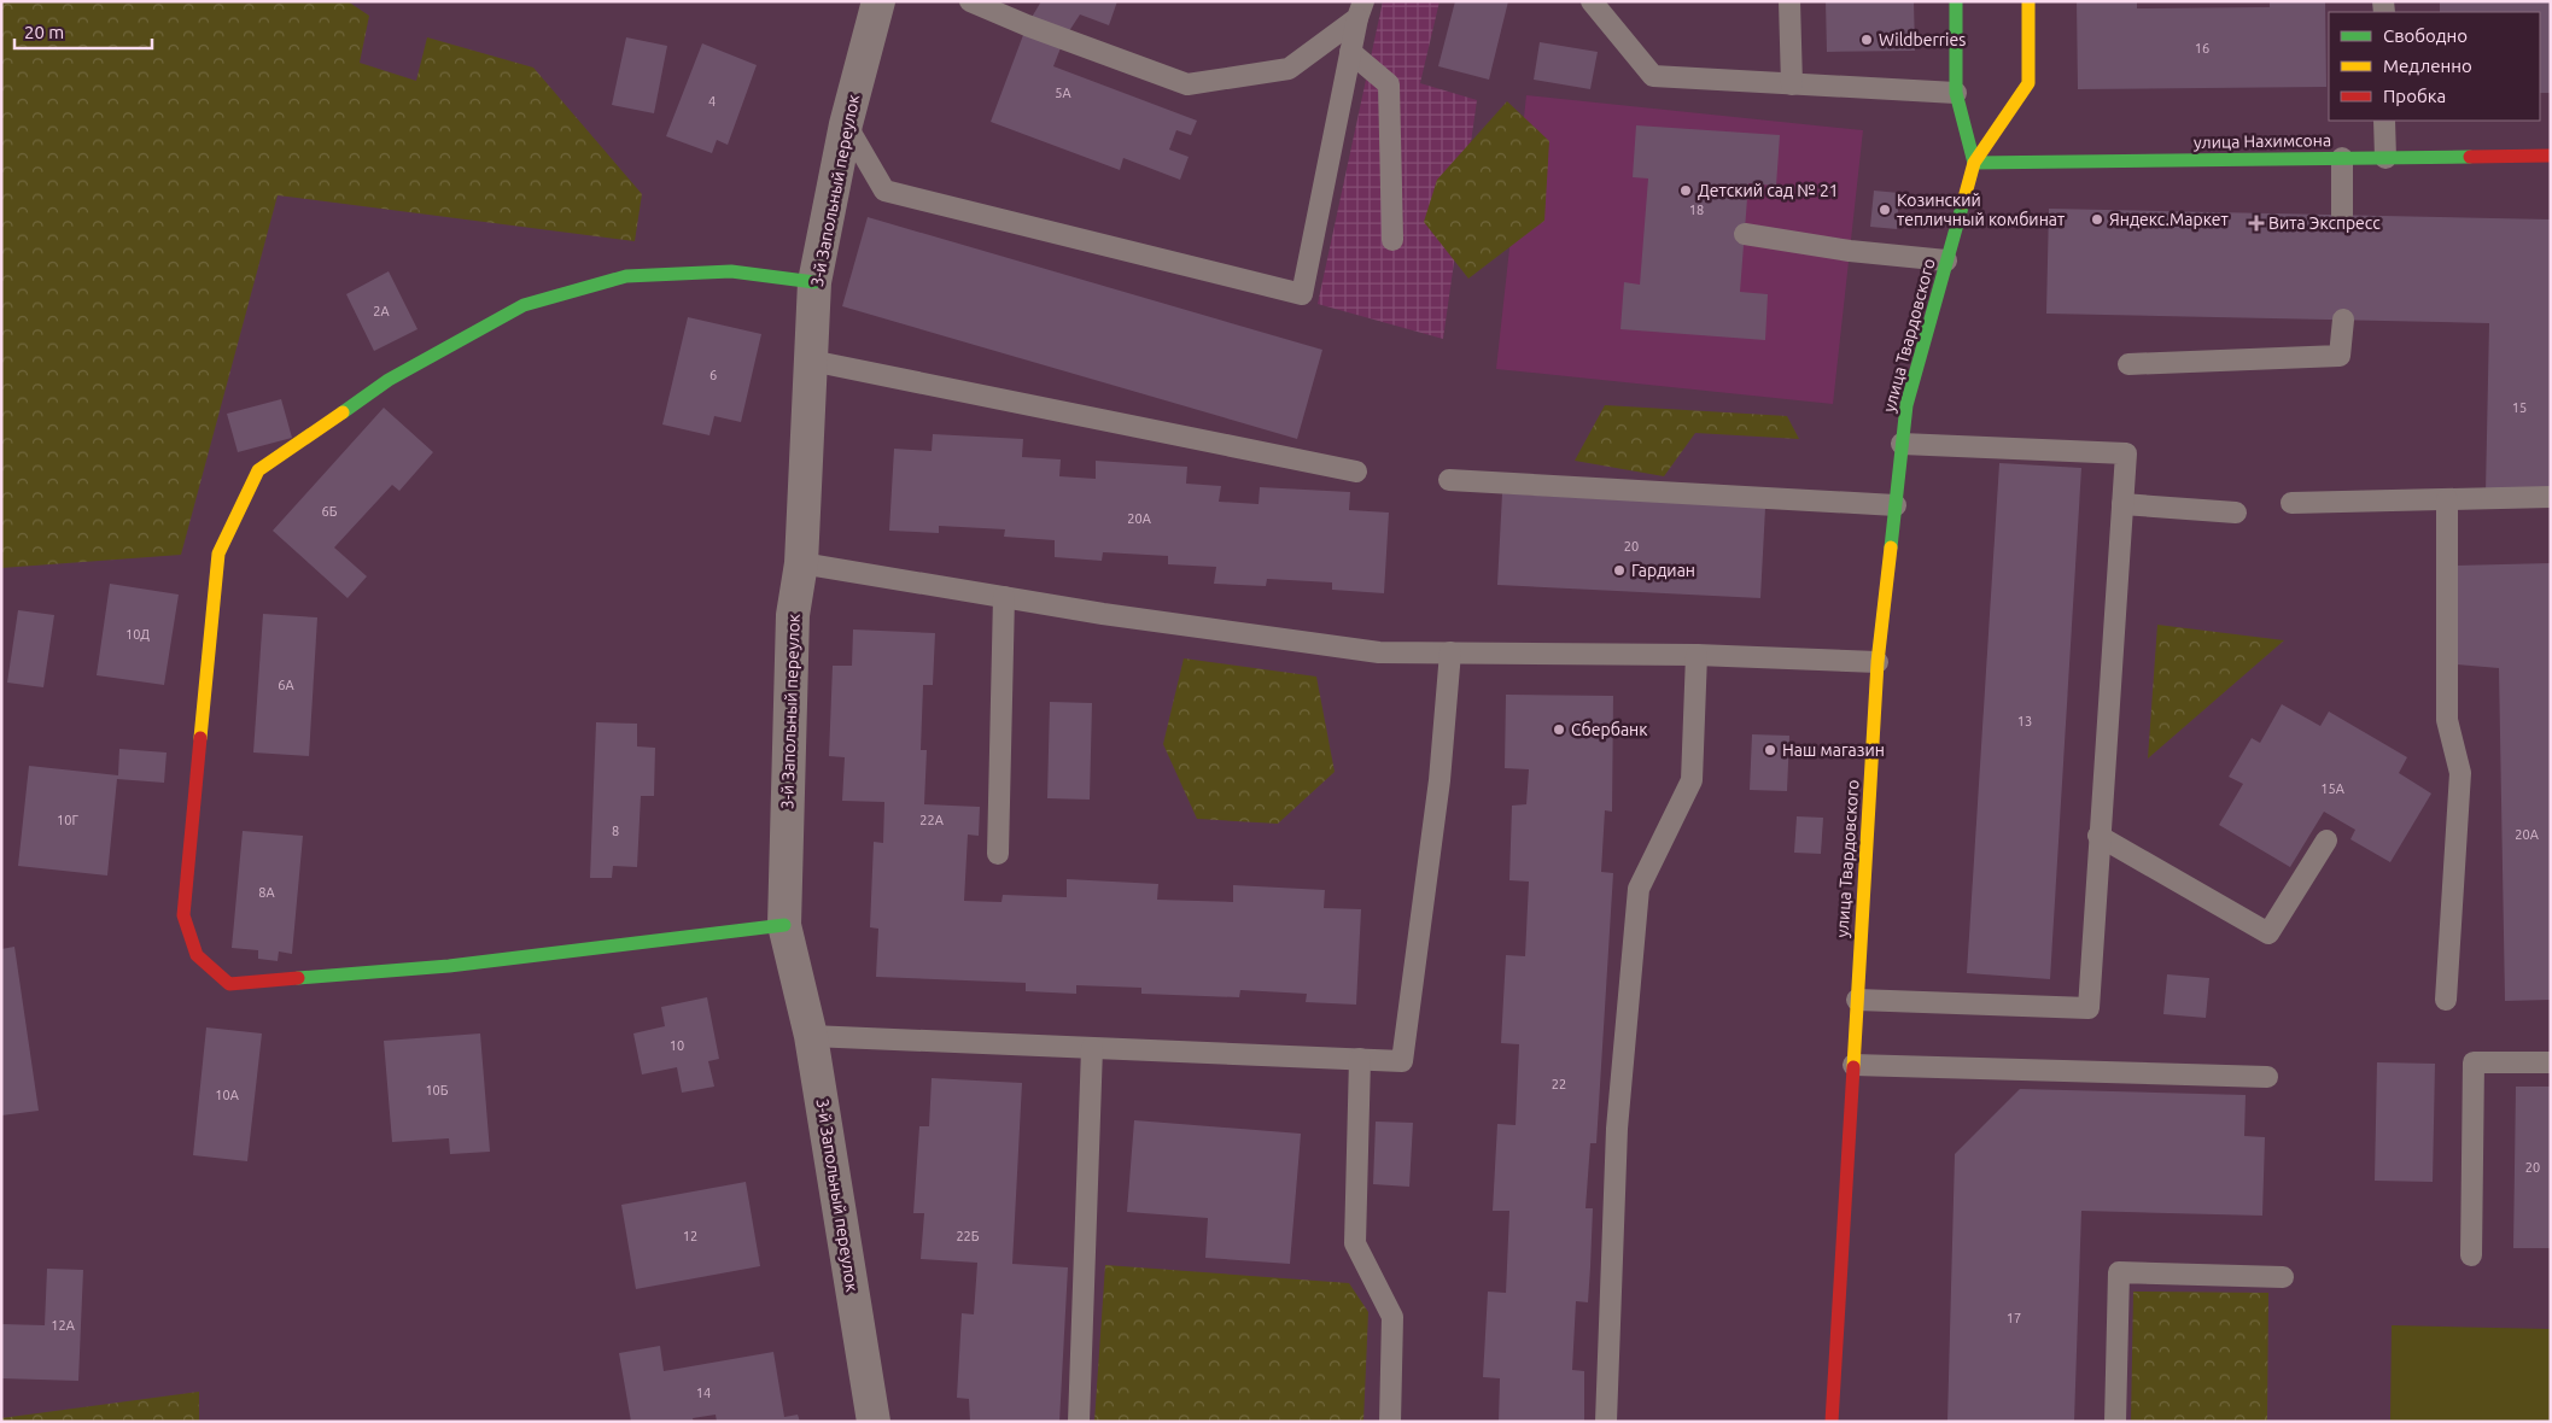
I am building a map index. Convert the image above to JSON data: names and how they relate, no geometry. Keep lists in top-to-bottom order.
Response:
{
  "streets": {
    "street": ["улица Нахимсона", "3-й Запольный переулок", "улица Твардовского"]
  },
  "crossings": [
    ["улица Нахимсона", "улица Твардовского"]
  ],
  "places": {
    "other": [
      "Wildberries",
      "Детский сад № 21",
      "Козинский тепличный комбинат",
      "Яндекс.Маркет",
      "Гардиан",
      "Сбербанк",
      "Наш магазин"
    ],
    "health": ["Вита Экспресс"]
  },
  "house_numbers": [
    "16",
    "5А",
    "4",
    "18",
    "2А",
    "6",
    "15",
    "6Б",
    "20А",
    "20",
    "10Д",
    "6А",
    "13",
    "15А",
    "10Г",
    "22А",
    "8",
    "20А",
    "8А",
    "10",
    "22",
    "10Б",
    "10А",
    "20",
    "12",
    "22Б",
    "17",
    "12А",
    "14"
  ],
  "legend": ["Свободно", "Медленно", "Пробка"],
  "scale_bar": "20 m"
}
